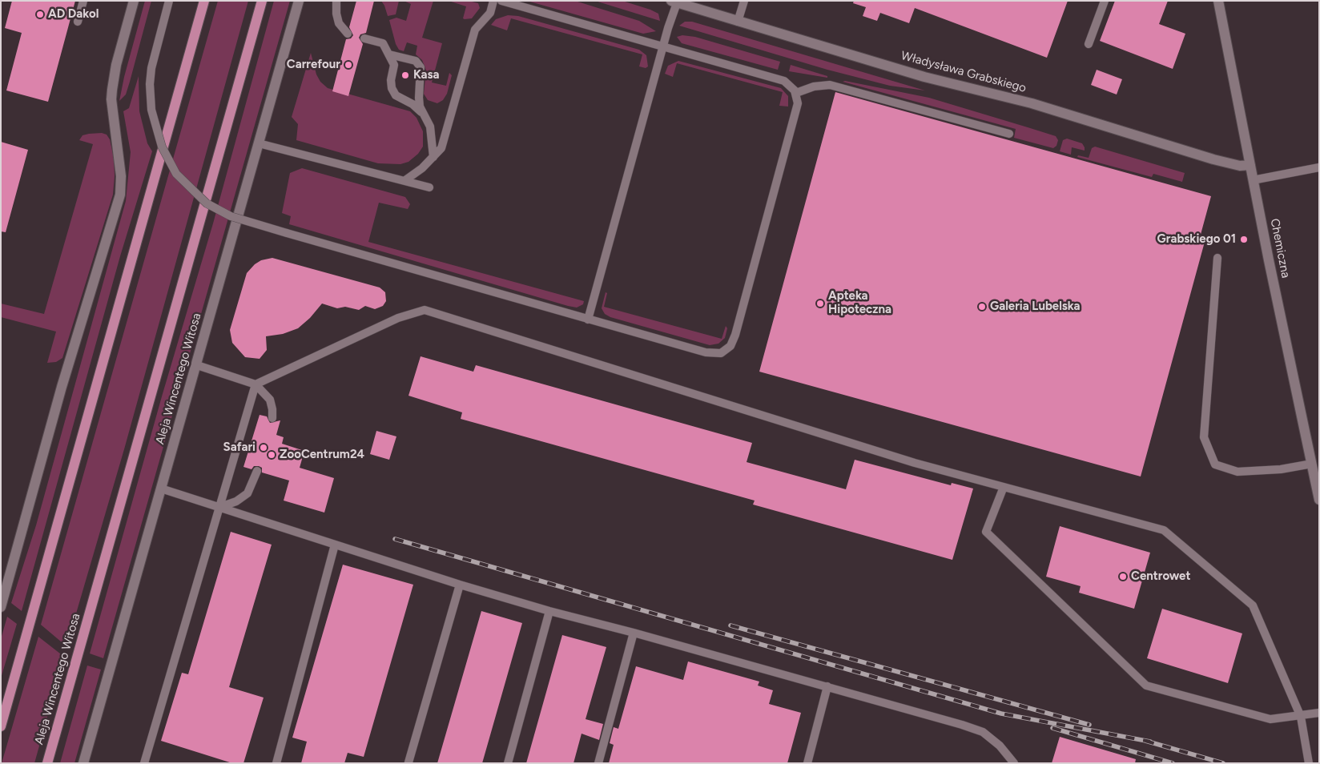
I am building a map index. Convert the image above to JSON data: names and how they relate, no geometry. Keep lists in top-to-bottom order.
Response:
{
  "streets": {
    "main road": ["Aleja Wincentego Witosa"],
    "street": ["Władysława Grabskiego", "Chemiczna"]
  },
  "crossings": [
    ["Władysława Grabskiego", "Chemiczna"]
  ],
  "places": [
    "AD Dakol",
    "Carrefour",
    "Kasa",
    "Grabskiego 01",
    "Apteka Hipoteczna",
    "Galeria Lubelska",
    "Safari",
    "ZooCentrum24",
    "Centrowet"
  ]
}
